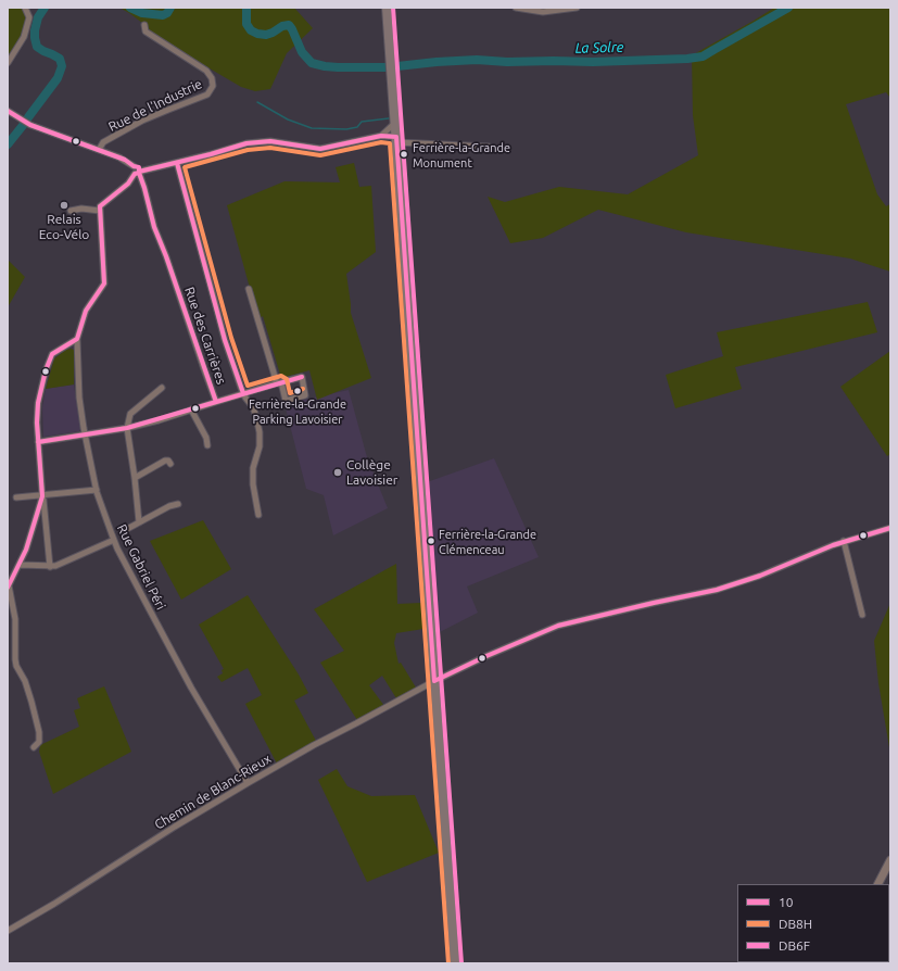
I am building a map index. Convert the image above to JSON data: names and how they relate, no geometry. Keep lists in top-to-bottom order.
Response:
{
  "streets": {
    "street": [
      "Rue de l'Industrie",
      "Rue des Carrières",
      "Rue Gabriel Péri",
      "Chemin de Blanc-Rieux"
    ]
  },
  "crossings": [
    ["Rue Gabriel Péri", "Chemin de Blanc-Rieux"]
  ],
  "water": ["La Solre"],
  "places": [
    "Ferrière-la-Grande Monument",
    "Relais Eco-Vélo",
    "Ferrière-la-Grande Parking Lavoisier",
    "Collège Lavoisier",
    "Ferrière-la-Grande Clémenceau"
  ],
  "lines": ["transit line DB6F", "transit line 10", "transit line DB8H"],
  "legend": ["10", "DB8H", "DB6F"]
}
